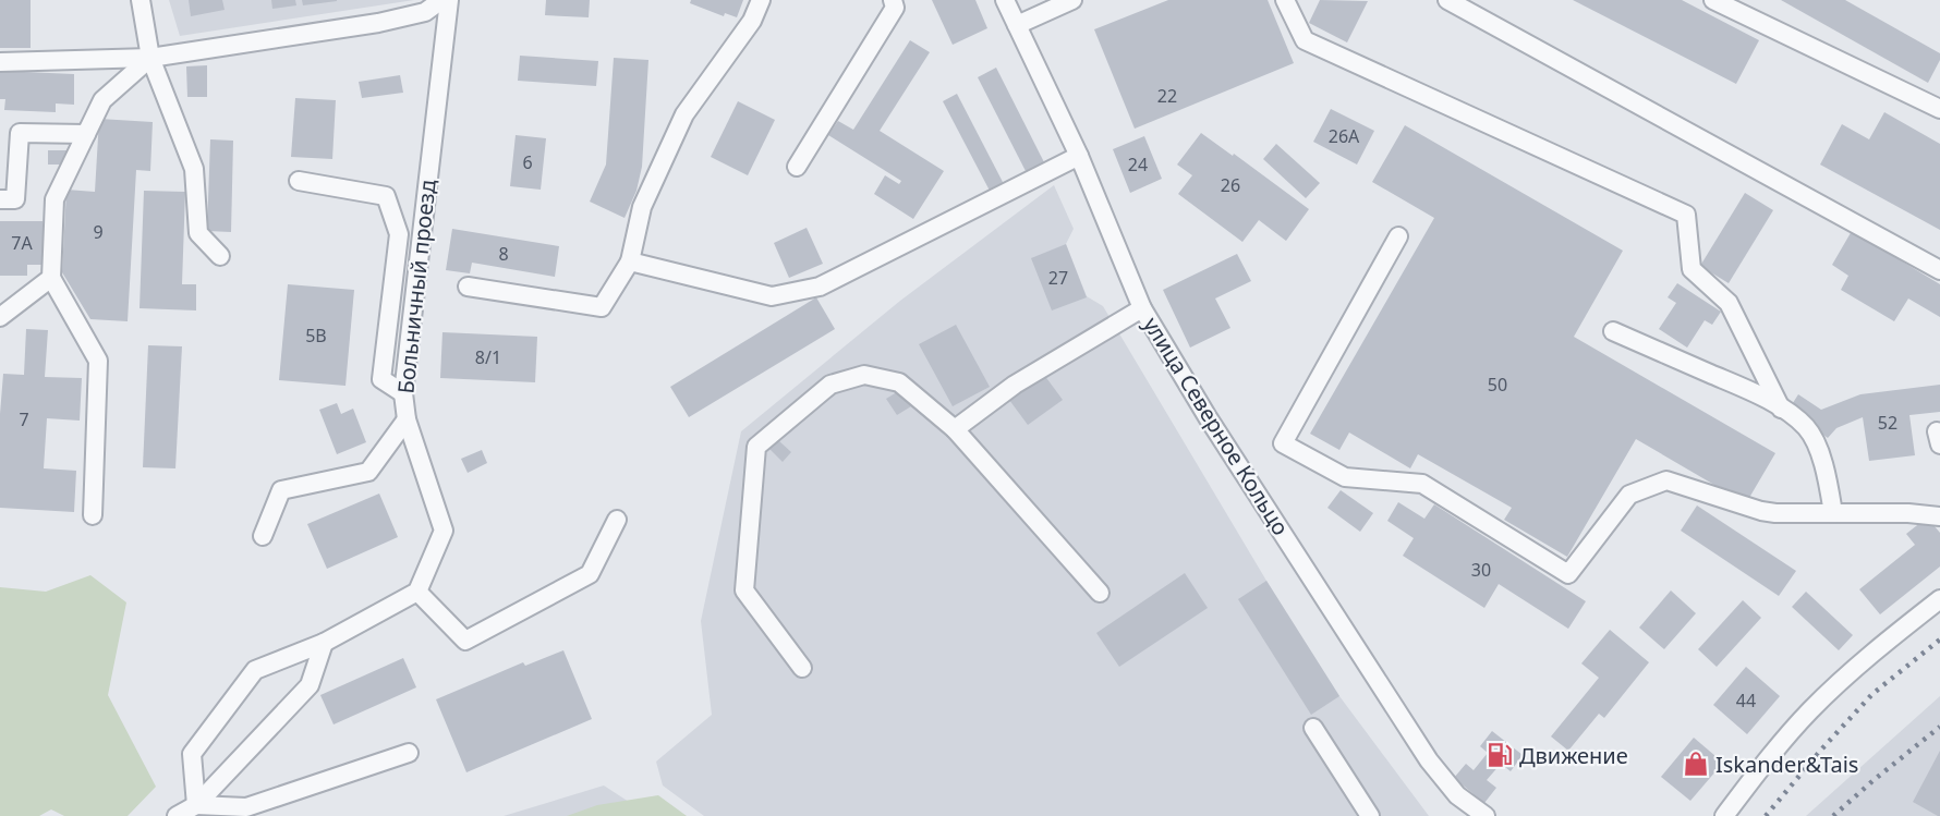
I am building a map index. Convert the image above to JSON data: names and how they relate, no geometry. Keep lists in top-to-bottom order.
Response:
{
  "streets": {
    "street": ["Больничный проезд", "улица Северное Кольцо"]
  },
  "places": {
    "fuel station": ["Движение"],
    "shop": ["Iskander&Tais"]
  },
  "house_numbers": [
    "22",
    "26А",
    "6",
    "24",
    "26",
    "9",
    "7А",
    "8",
    "27",
    "5В",
    "8/1",
    "50",
    "7",
    "52",
    "30",
    "44"
  ]
}
